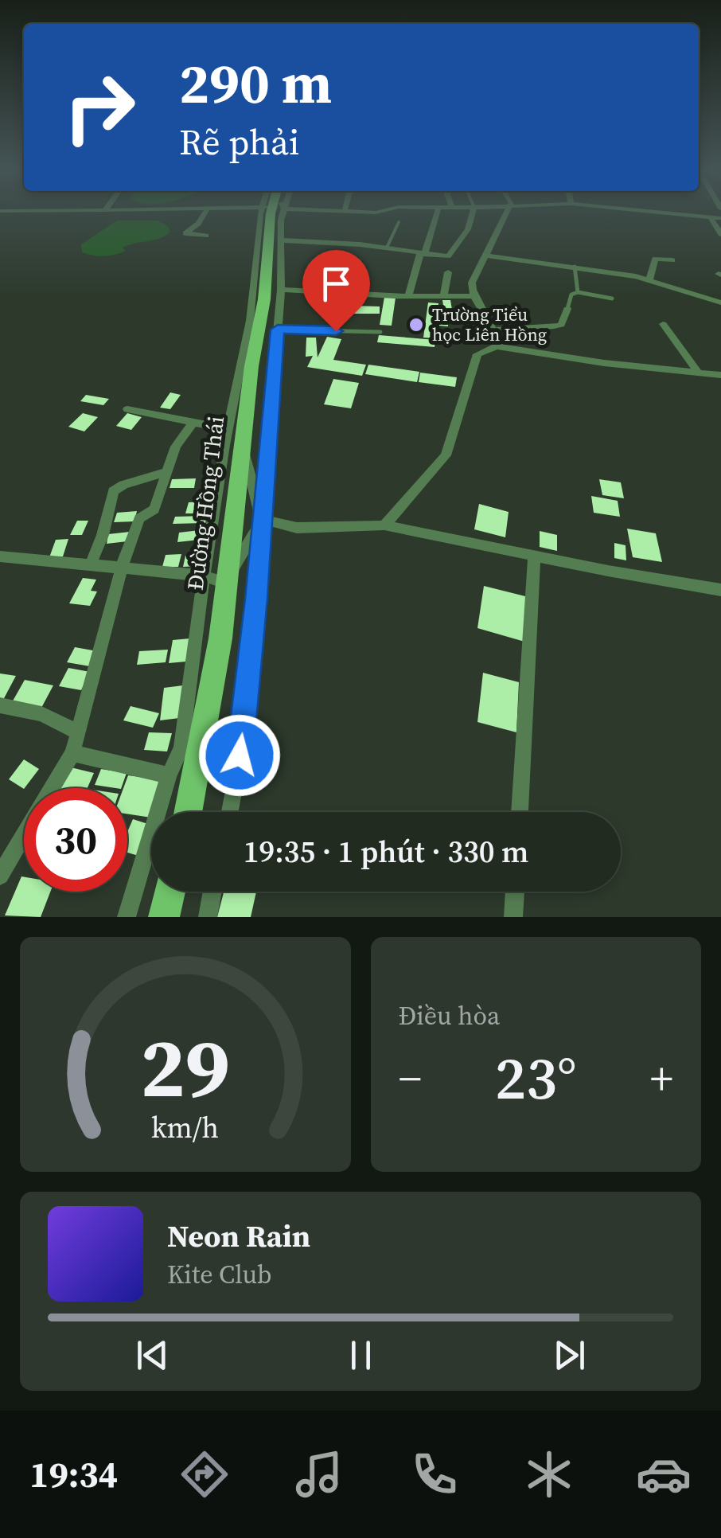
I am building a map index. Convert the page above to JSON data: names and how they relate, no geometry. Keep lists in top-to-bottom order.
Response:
{
  "streets": {
    "main road": ["Đường Hồng Thái"]
  },
  "places": ["Trường Tiểu học Liên Hồng"],
  "page": {
    "turn": ["290 m", "Rẽ phải"],
    "limit": "30",
    "trip": "19:35 · 1 phút · 330 m",
    "tile": "Điều hòa",
    "heat": ["−", "23°", "+"],
    "song": ["Neon Rain", "Kite Club"],
    "tabs": "19:34",
    "gauge": ["29", "km/h"]
  }
}
